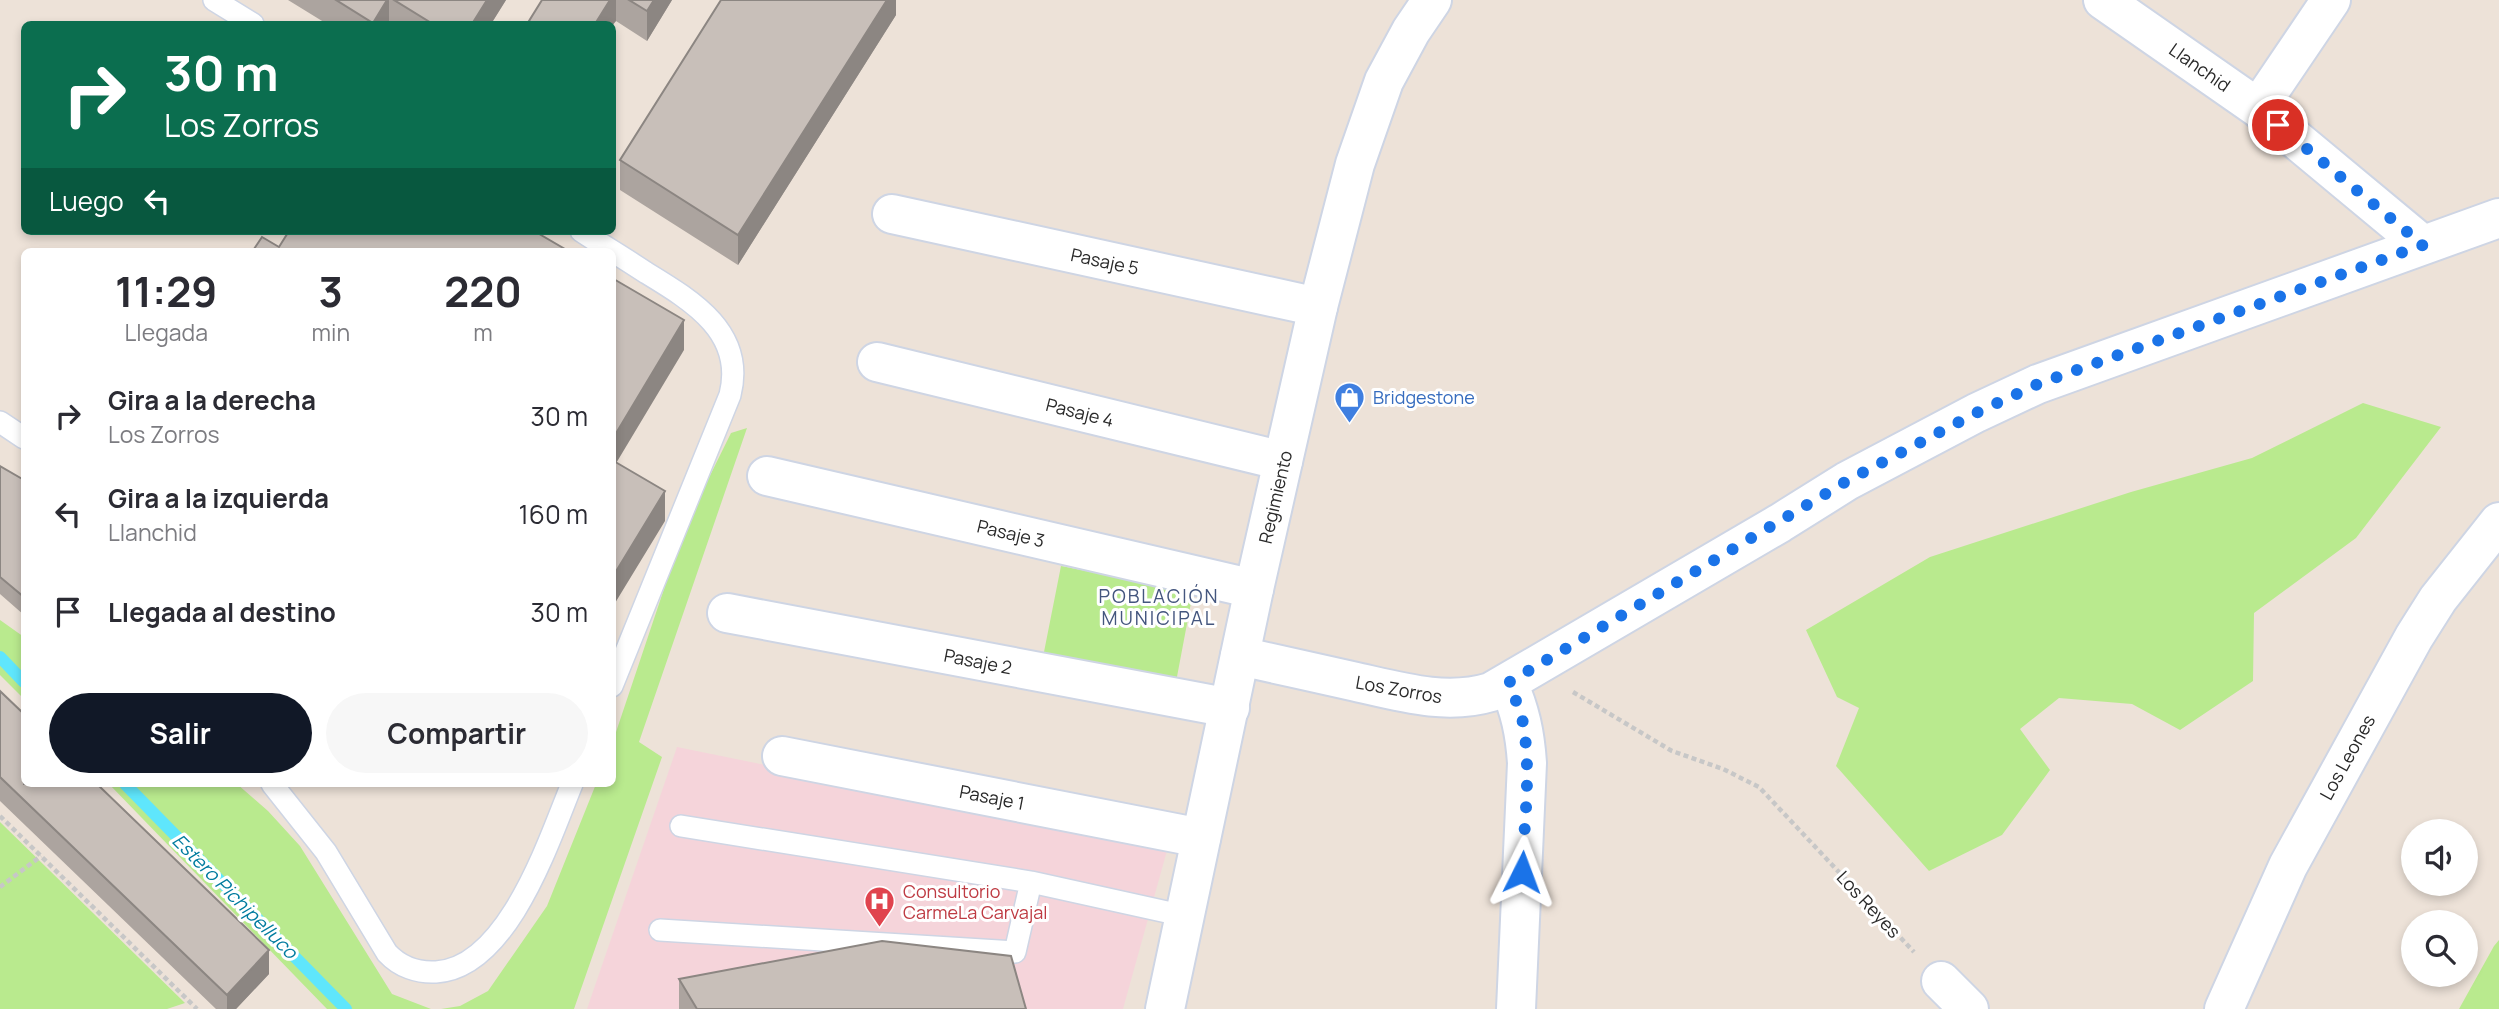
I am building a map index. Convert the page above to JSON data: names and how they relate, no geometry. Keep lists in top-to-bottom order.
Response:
{
  "streets": {
    "street": [
      "Llanchid",
      "Pasaje 5",
      "Pasaje 4",
      "Regimiento",
      "Pasaje 3",
      "Pasaje 2",
      "Los Zorros",
      "Los Leones",
      "Pasaje 1"
    ],
    "path": ["Los Reyes"]
  },
  "crossings": [
    ["Llanchid", "Los Zorros"],
    ["Pasaje 5", "Regimiento"],
    ["Pasaje 4", "Regimiento"],
    ["Regimiento", "Pasaje 3"],
    ["Regimiento", "Pasaje 2"],
    ["Regimiento", "Los Zorros"],
    ["Regimiento", "Pasaje 1"],
    ["Los Zorros", "Los Reyes"]
  ],
  "districts": ["POBLACIÓN MUNICIPAL"],
  "water": ["Estero Pichipelluco"],
  "places": {
    "shop": ["Bridgestone"],
    "hospital": ["Consultorio CarmeLa Carvajal"]
  },
  "page": {
    "turn": ["30 m", "Los Zorros"],
    "then": "Luego",
    "eta": [
      "11:29",
      "Llegada",
      "3",
      "min",
      "220",
      "m"
    ],
    "list": [
      {
        "name": "Gira a la derecha",
        "note": "Los Zorros",
        "value": "30 m"
      },
      {
        "name": "Gira a la izquierda",
        "note": "Llanchid",
        "value": "160 m"
      },
      {
        "name": "Llegada al destino",
        "value": "30 m"
      }
    ],
    "buttons": ["Salir", "Compartir"]
  }
}
